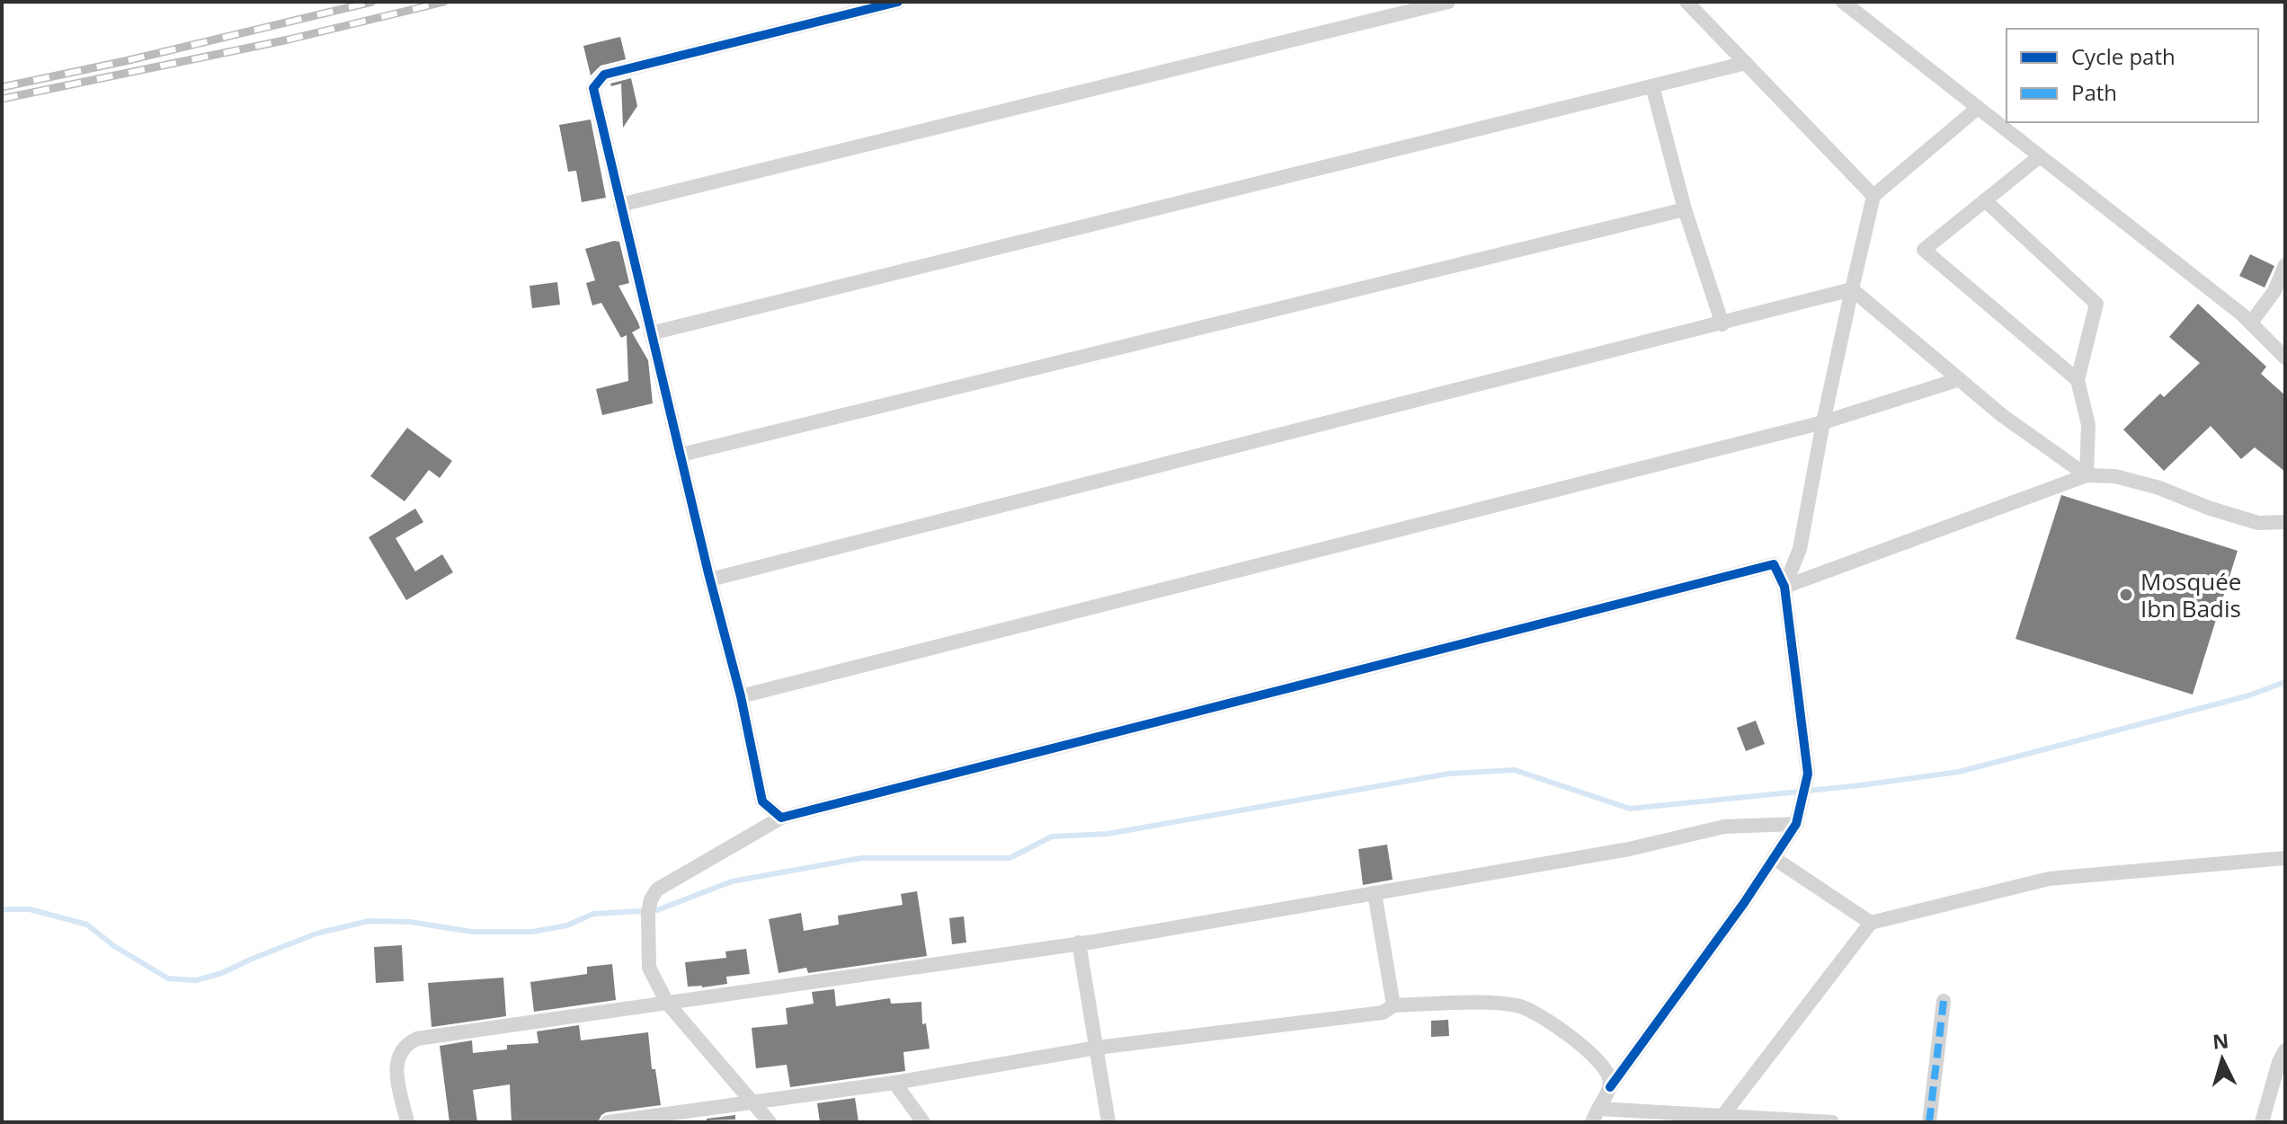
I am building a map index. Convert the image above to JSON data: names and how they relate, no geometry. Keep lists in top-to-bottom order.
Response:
{
  "places": ["Mosquée Ibn Badis"],
  "legend": ["Cycle path", "Path"],
  "north": "top"
}
